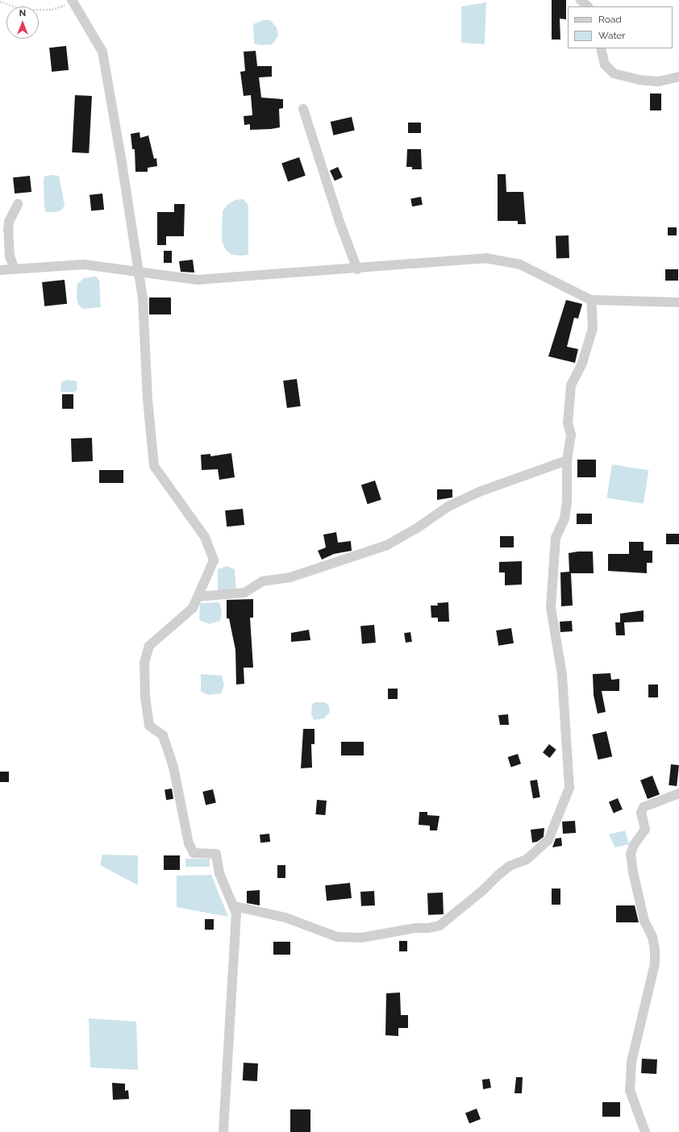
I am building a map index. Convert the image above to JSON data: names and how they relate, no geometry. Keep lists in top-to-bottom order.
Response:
{
  "legend": ["Road", "Water"],
  "north": "top"
}
